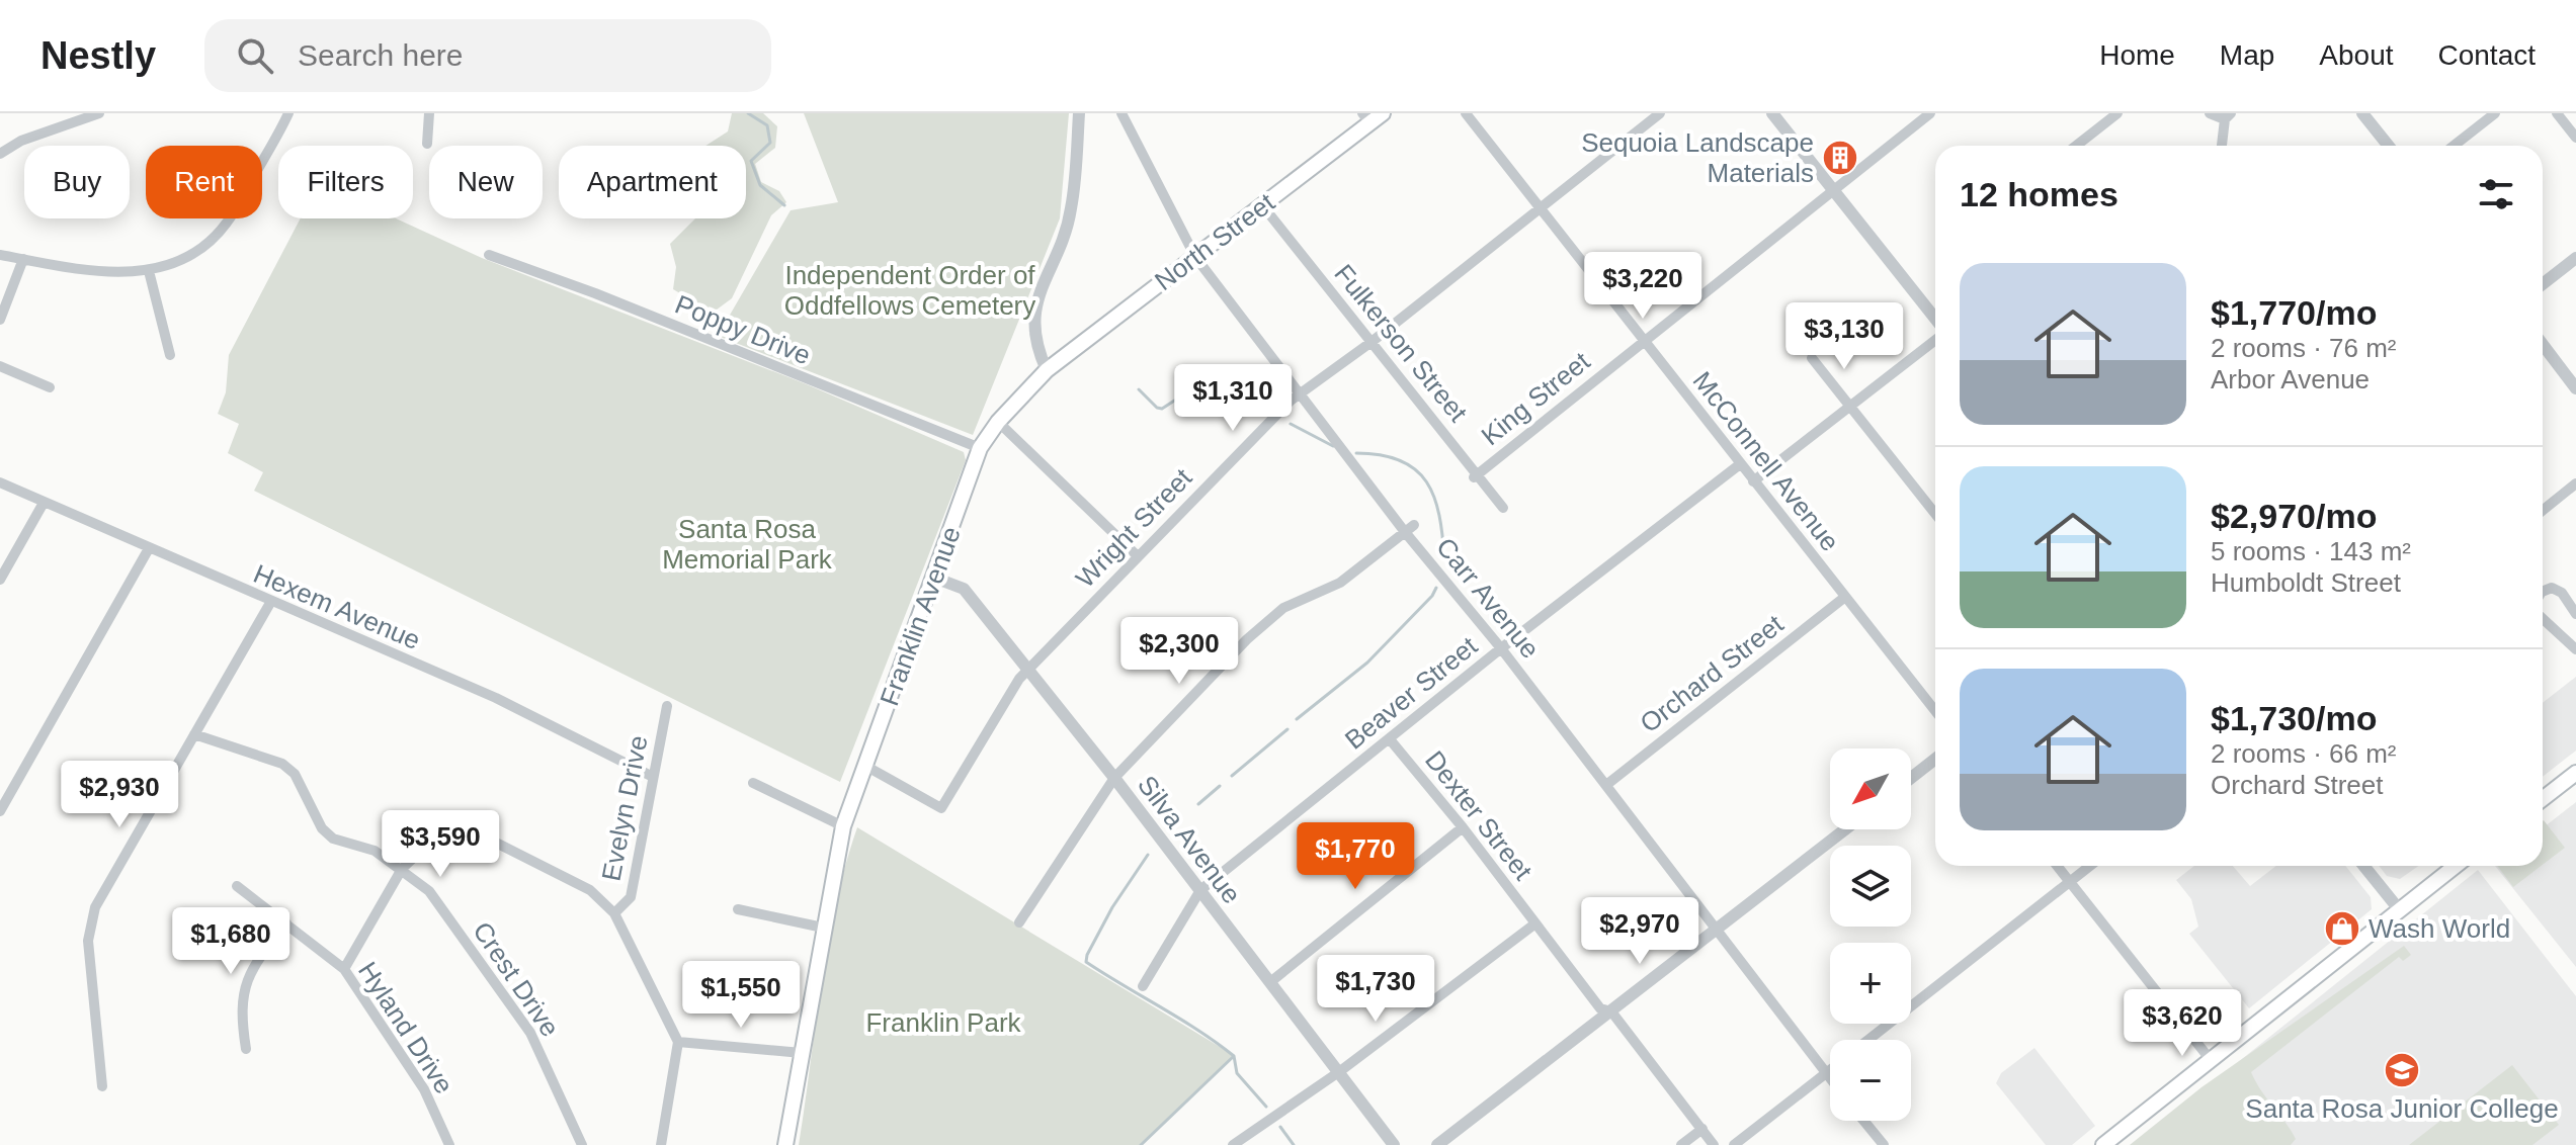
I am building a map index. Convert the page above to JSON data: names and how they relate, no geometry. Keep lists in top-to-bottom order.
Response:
{
  "streets": {
    "main road": ["North Street", "Franklin Avenue"],
    "street": [
      "Poppy Drive",
      "Fulkerson Street",
      "King Street",
      "McConnell Avenue",
      "Wright Street",
      "Carr Avenue",
      "Hexem Avenue",
      "Orchard Street",
      "Beaver Street",
      "Evelyn Drive",
      "Dexter Street",
      "Silva Avenue",
      "Crest Drive",
      "Hyland Drive"
    ]
  },
  "crossings": [
    ["North Street", "Fulkerson Street"],
    ["North Street", "Carr Avenue"],
    ["North Street", "Franklin Avenue"],
    ["Poppy Drive", "Franklin Avenue"],
    ["Fulkerson Street", "King Street"],
    ["Fulkerson Street", "Wright Street"],
    ["King Street", "McConnell Avenue"],
    ["McConnell Avenue", "Wright Street"],
    ["McConnell Avenue", "Orchard Street"],
    ["McConnell Avenue", "Beaver Street"],
    ["Wright Street", "Carr Avenue"],
    ["Wright Street", "Franklin Avenue"],
    ["Wright Street", "Silva Avenue"],
    ["Carr Avenue", "Orchard Street"],
    ["Carr Avenue", "Beaver Street"],
    ["Hexem Avenue", "Evelyn Drive"],
    ["Franklin Avenue", "Silva Avenue"],
    ["Beaver Street", "Dexter Street"],
    ["Beaver Street", "Silva Avenue"]
  ],
  "parks": ["Independent Order of Oddfellows Cemetery", "Santa Rosa Memorial Park", "Franklin Park"],
  "places": {
    "building": ["Sequoia Landscape Materials"],
    "shop": ["Wash World"],
    "school or university": ["Santa Rosa Junior College"]
  },
  "north": "bottom left",
  "page": {
    "header": "Nestly",
    "search": "Search here",
    "nav": [
      "Home",
      "Map",
      "About",
      "Contact"
    ],
    "chip": [
      "Buy",
      "Rent",
      "Filters",
      "New",
      "Apartment"
    ],
    "heading": "12 homes",
    "list": [
      {
        "name": "$1,770/mo",
        "note": "2 rooms · 76 m² · Arbor Avenue"
      },
      {
        "name": "$2,970/mo",
        "note": "5 rooms · 143 m² · Humboldt Street"
      },
      {
        "name": "$1,730/mo",
        "note": "2 rooms · 66 m² · Orchard Street"
      }
    ],
    "price": [
      "$3,220",
      "$3,130",
      "$1,310",
      "$2,300",
      "$2,930",
      "$3,590",
      "$1,770",
      "$2,970",
      "$1,680",
      "$1,730",
      "$1,550",
      "$3,620"
    ],
    "map_buttons": ["+", "−"]
  }
}
